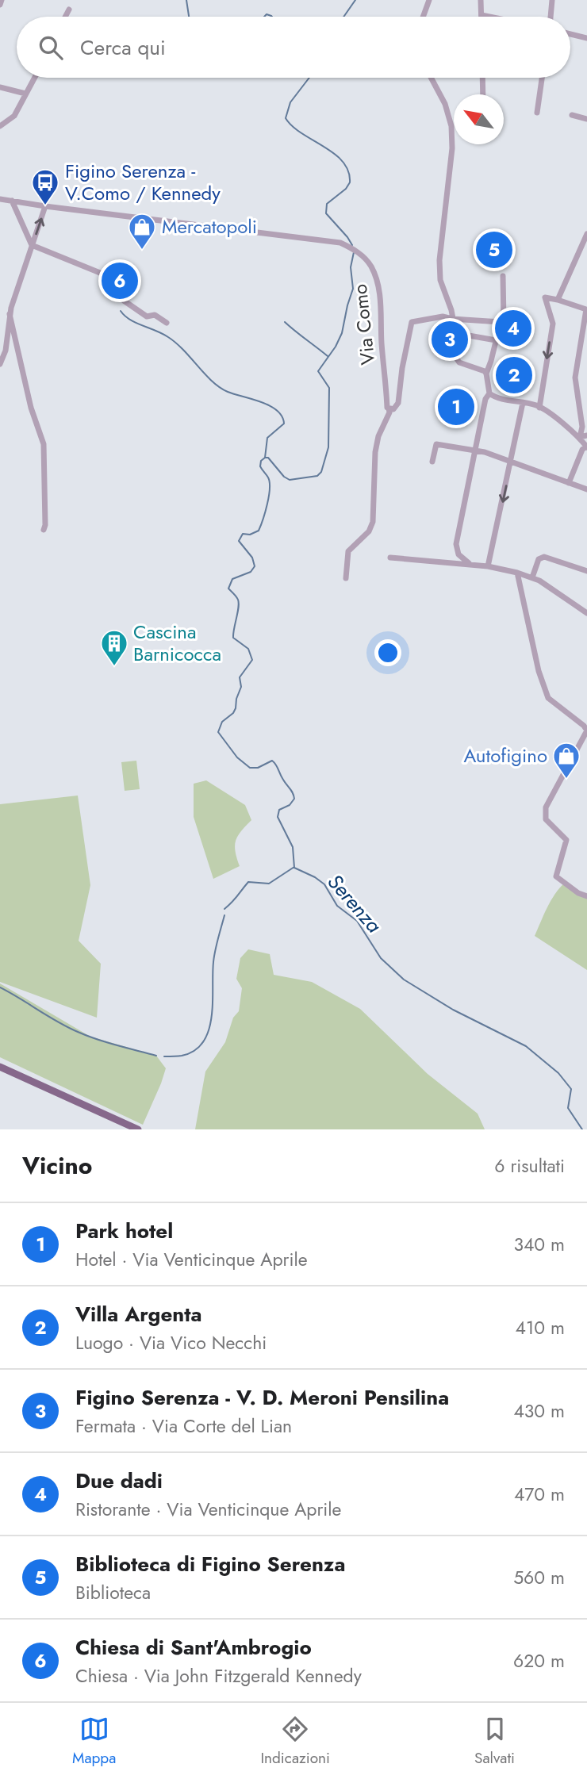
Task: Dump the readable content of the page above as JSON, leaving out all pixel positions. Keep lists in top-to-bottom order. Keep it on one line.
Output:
{"streets":{"street":["Via Como"]},"water":["Serenza"],"places":{"bus stop":["Figino Serenza - V.Como / Kennedy"],"shop":["Mercatopoli","Autofigino"],"building":["Cascina Barnicocca"]},"north":"top left","page":{"search":"Cerca qui","pins":["5","6","4","3","2","1"],"heading":["Vicino","6 risultati"],"list":[{"mark":"1","name":"Park hotel","note":"Hotel · Via Venticinque Aprile","value":"340 m"},{"mark":"2","name":"Villa Argenta","note":"Luogo · Via Vico Necchi","value":"410 m"},{"mark":"3","name":"Figino Serenza - V. D. Meroni Pensilina","note":"Fermata · Via Corte del Lian","value":"430 m"},{"mark":"4","name":"Due dadi","note":"Ristorante · Via Venticinque Aprile","value":"470 m"},{"mark":"5","name":"Biblioteca di Figino Serenza","note":"Biblioteca","value":"560 m"},{"mark":"6","name":"Chiesa di Sant'Ambrogio","note":"Chiesa · Via John Fitzgerald Kennedy","value":"620 m"}],"nav":["Mappa","Indicazioni","Salvati"]}}
